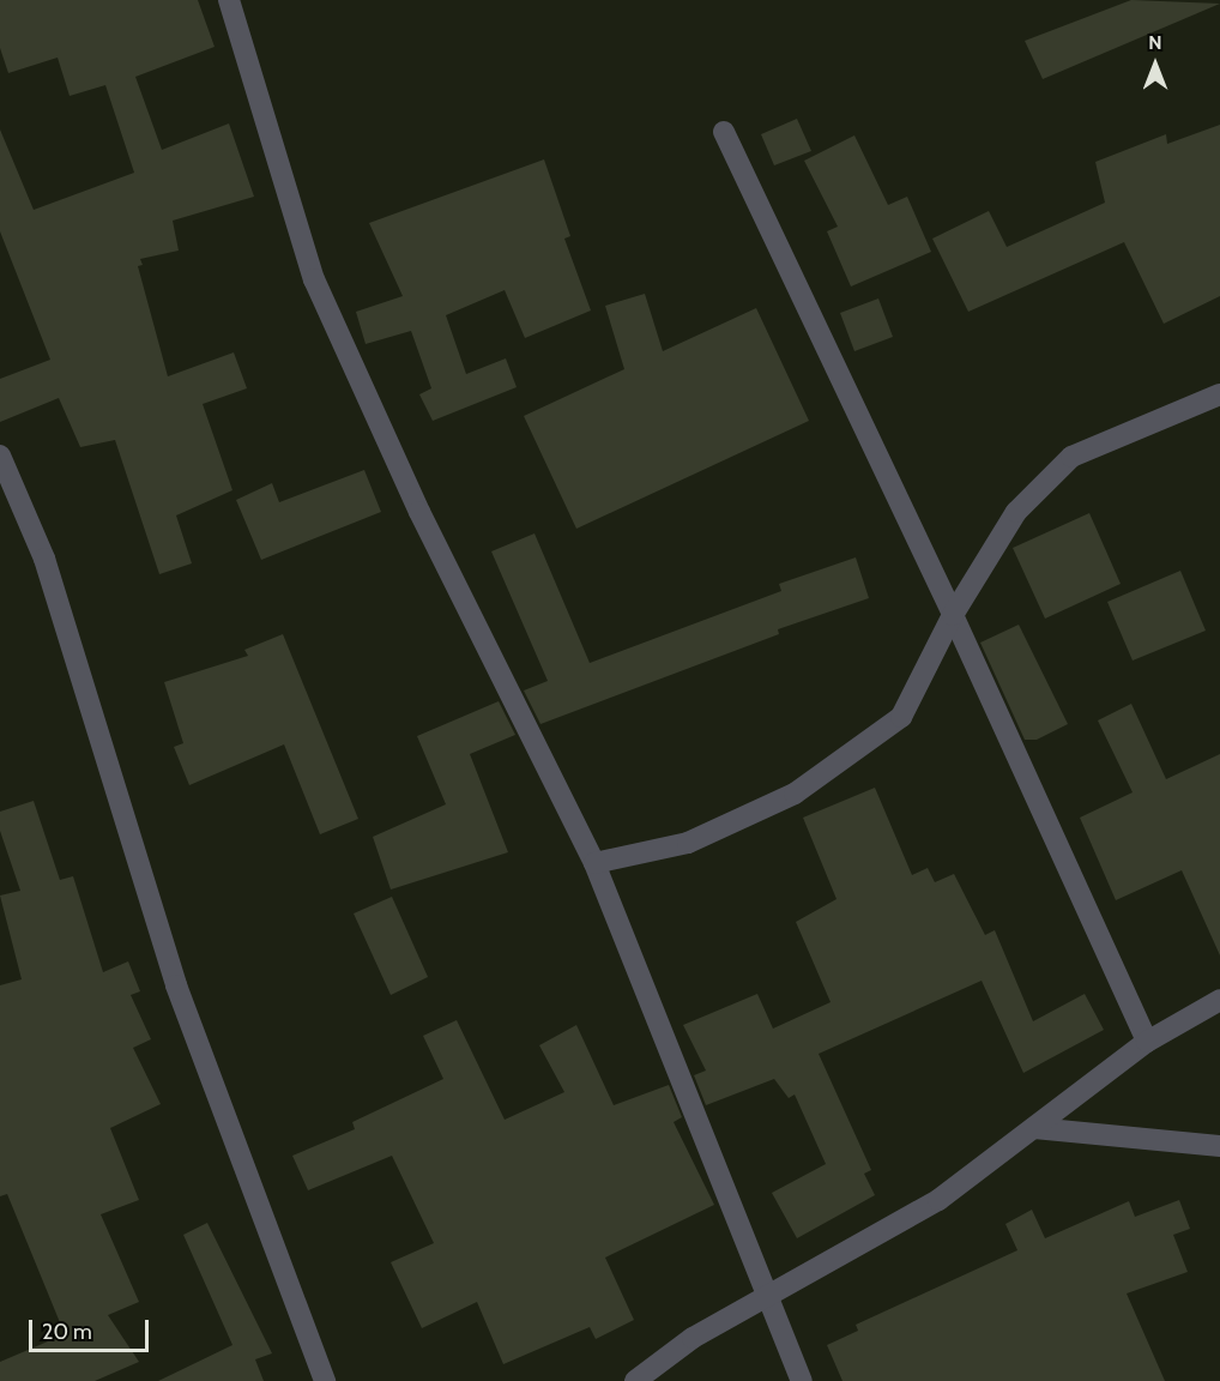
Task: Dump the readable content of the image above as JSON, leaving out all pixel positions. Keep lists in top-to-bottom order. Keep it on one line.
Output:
{"scale_bar":"20 m","north":"top"}
